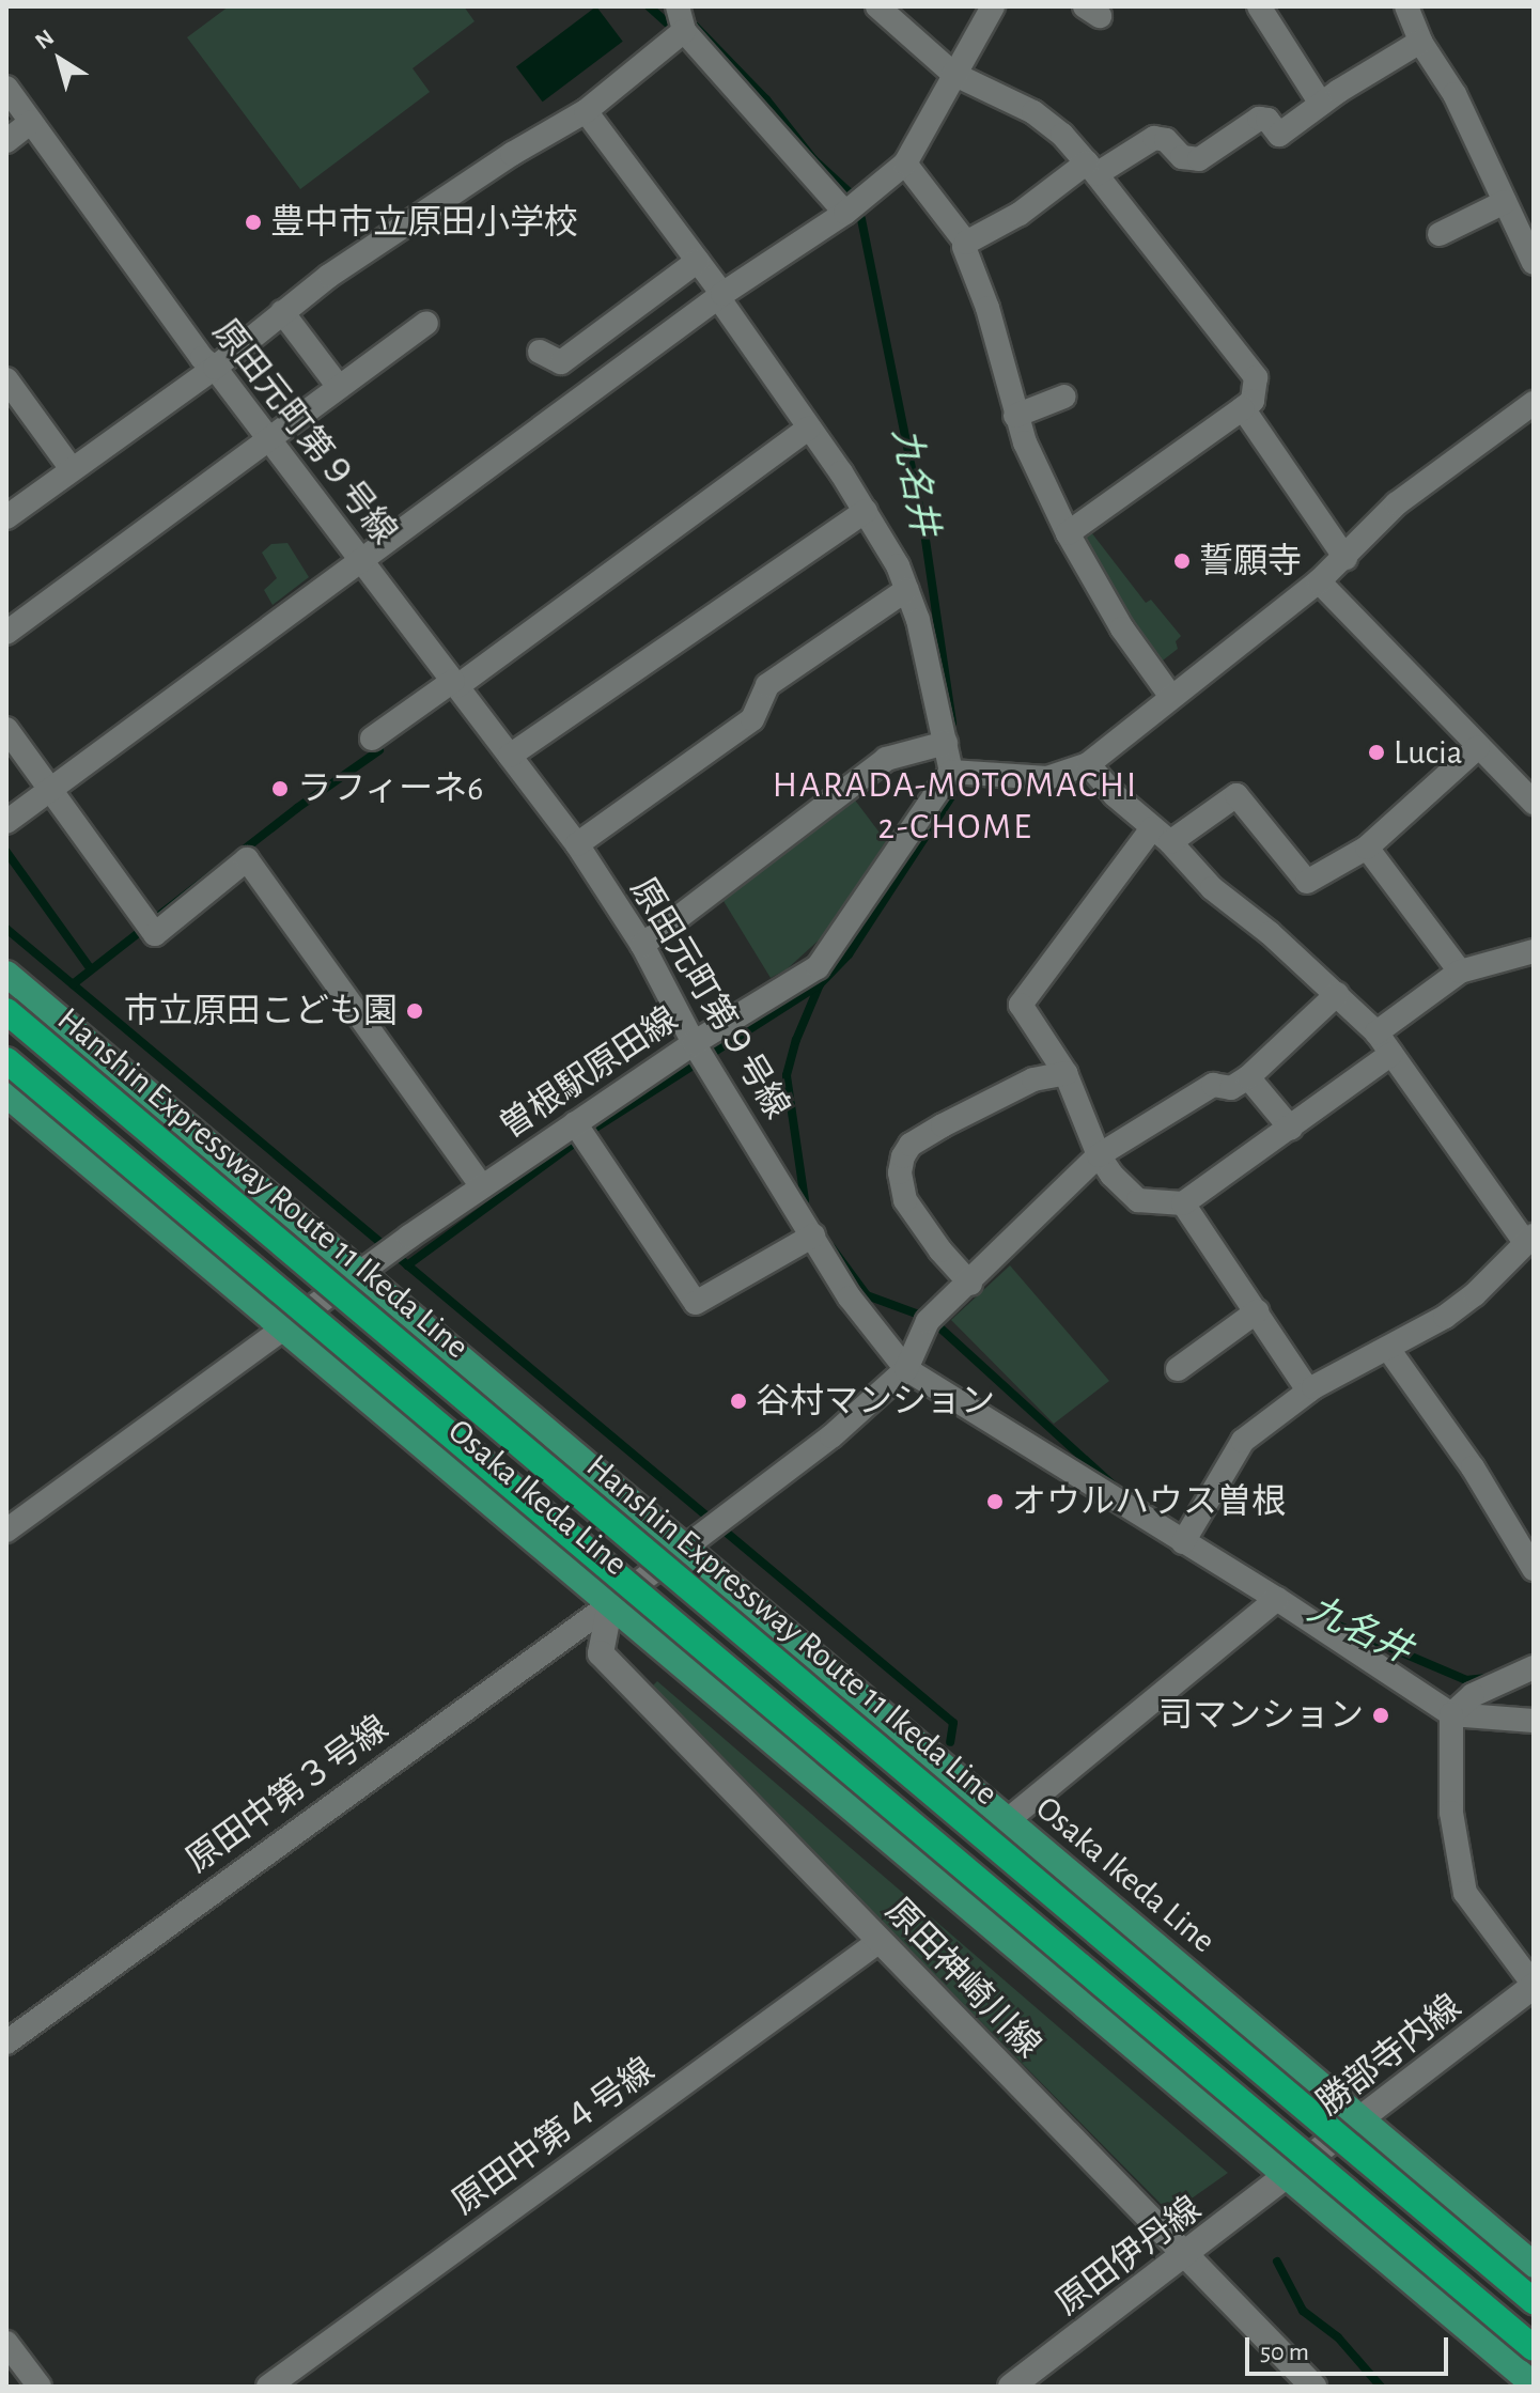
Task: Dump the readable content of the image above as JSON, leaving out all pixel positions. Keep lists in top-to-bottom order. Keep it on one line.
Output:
{"streets":{"highway":["Hanshin Expressway Route 11 Ikeda Line"],"main road":["Osaka Ikeda Line"],"street":["原田元町第９号線","曽根駅原田線","原田中第３号線","原田神崎川線","勝部寺内線","原田中第４号線","原田伊丹線"]},"crossings":[["原田元町第９号線","曽根駅原田線"],["原田元町第９号線","原田中第３号線"],["曽根駅原田線","Osaka Ikeda Line"],["Osaka Ikeda Line","原田中第３号線"],["Osaka Ikeda Line","原田神崎川線"],["Osaka Ikeda Line","勝部寺内線"],["Osaka Ikeda Line","原田伊丹線"],["原田中第３号線","原田神崎川線"],["原田神崎川線","原田中第４号線"],["原田神崎川線","原田伊丹線"],["勝部寺内線","原田伊丹線"]],"districts":["HARADA-MOTOMACHI 2-CHOME"],"water":["九名井"],"places":["豊中市立原田小学校","誓願寺","Lucia","ラフィーネ6","市立原田こども園","谷村マンション","オウルハウス曽根","司マンション"],"scale_bar":"50 m","north":"top left"}
